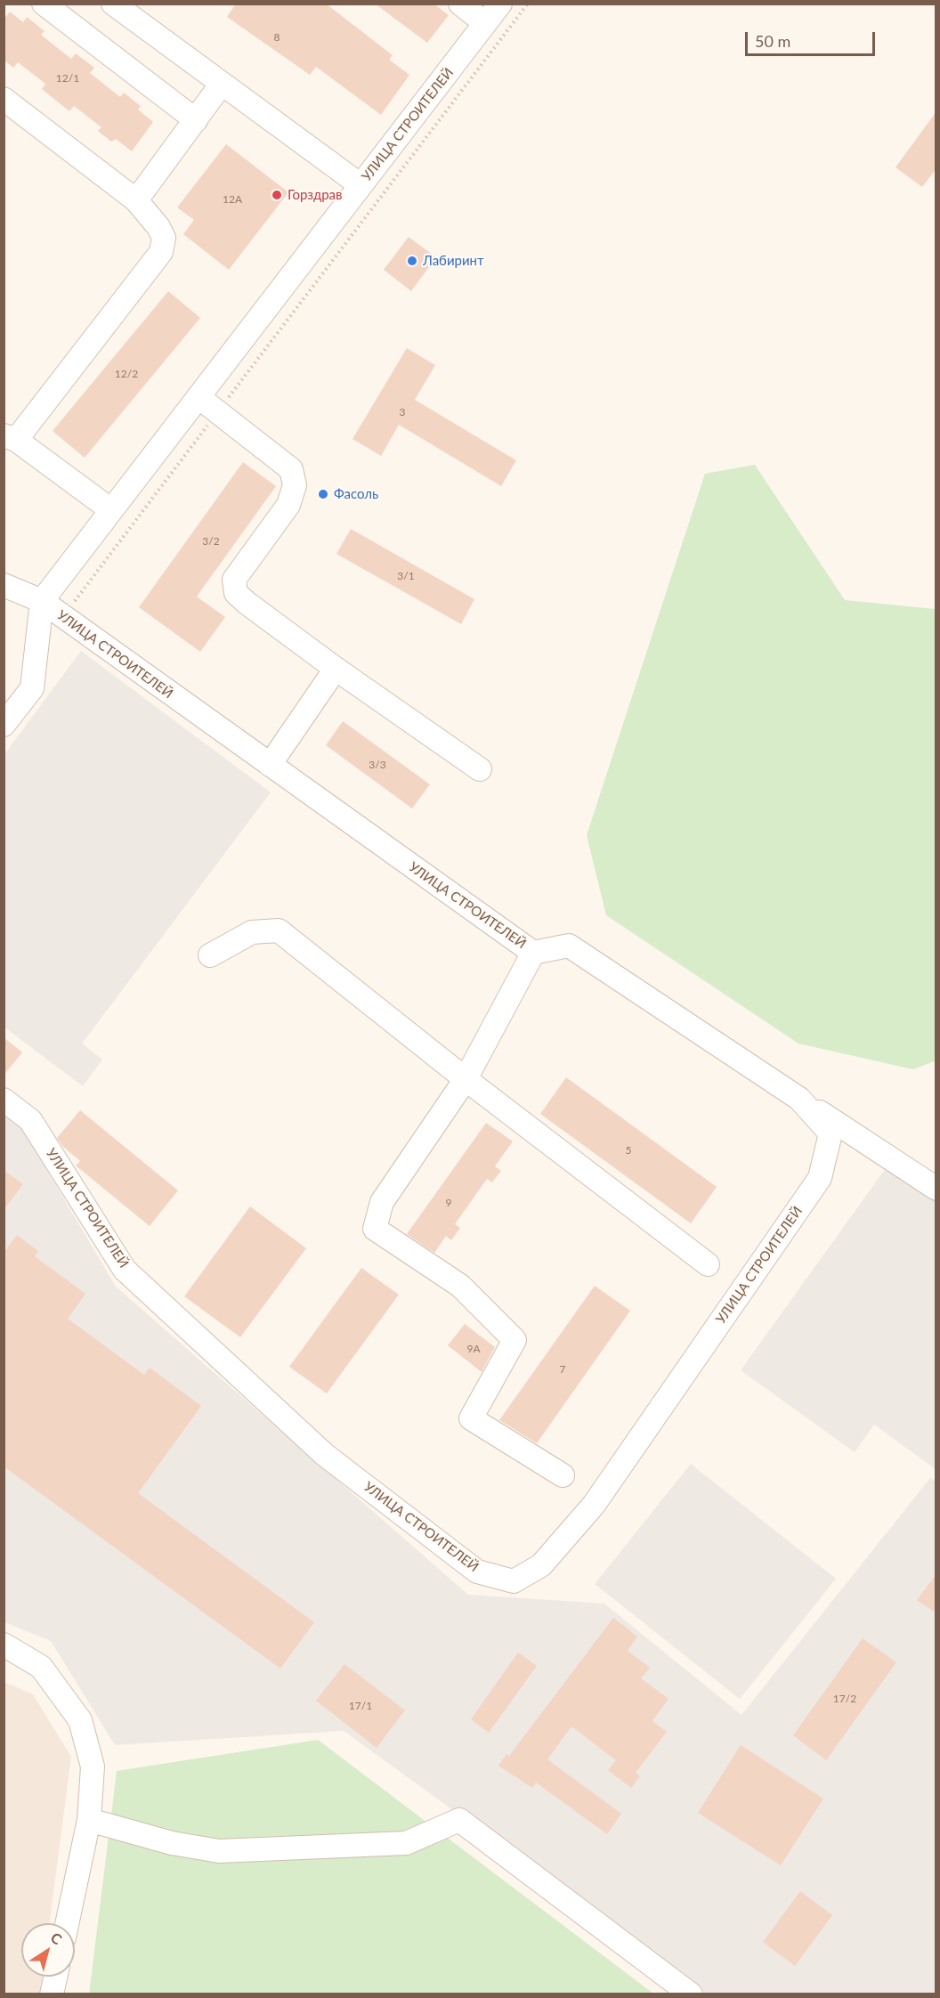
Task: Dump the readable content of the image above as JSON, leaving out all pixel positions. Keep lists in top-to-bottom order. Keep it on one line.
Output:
{"streets":{"street":["УЛИЦА СТРОИТЕЛЕЙ"]},"places":["Горздрав","Лабиринт","Фасоль"],"house_numbers":["8","12/1","12А","12/2","3","3/2","3/1","3/3","5","9","9А","7","17/2","17/1"],"scale_bar":"50 m","north":"top right"}
